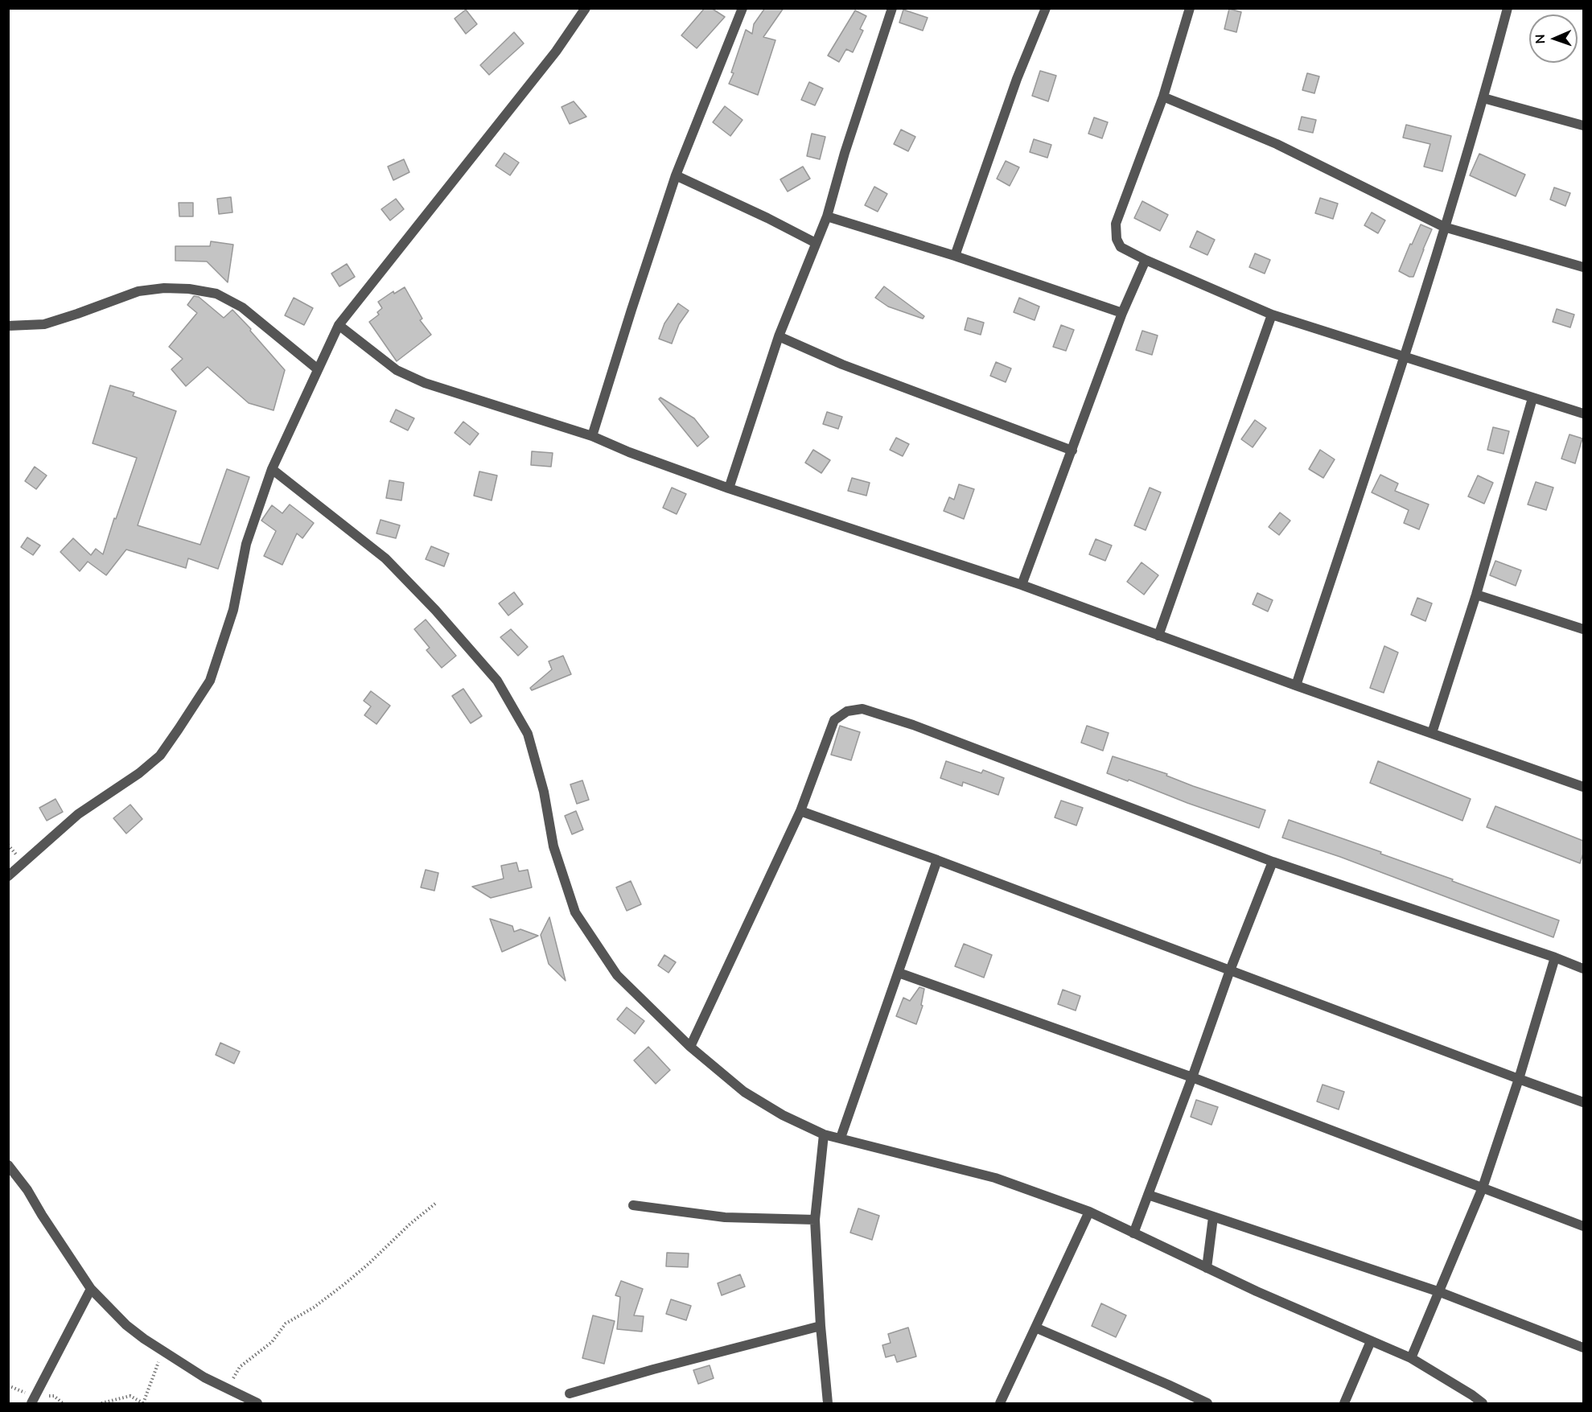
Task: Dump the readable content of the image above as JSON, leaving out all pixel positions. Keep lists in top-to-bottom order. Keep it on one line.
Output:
{"north":"left"}
